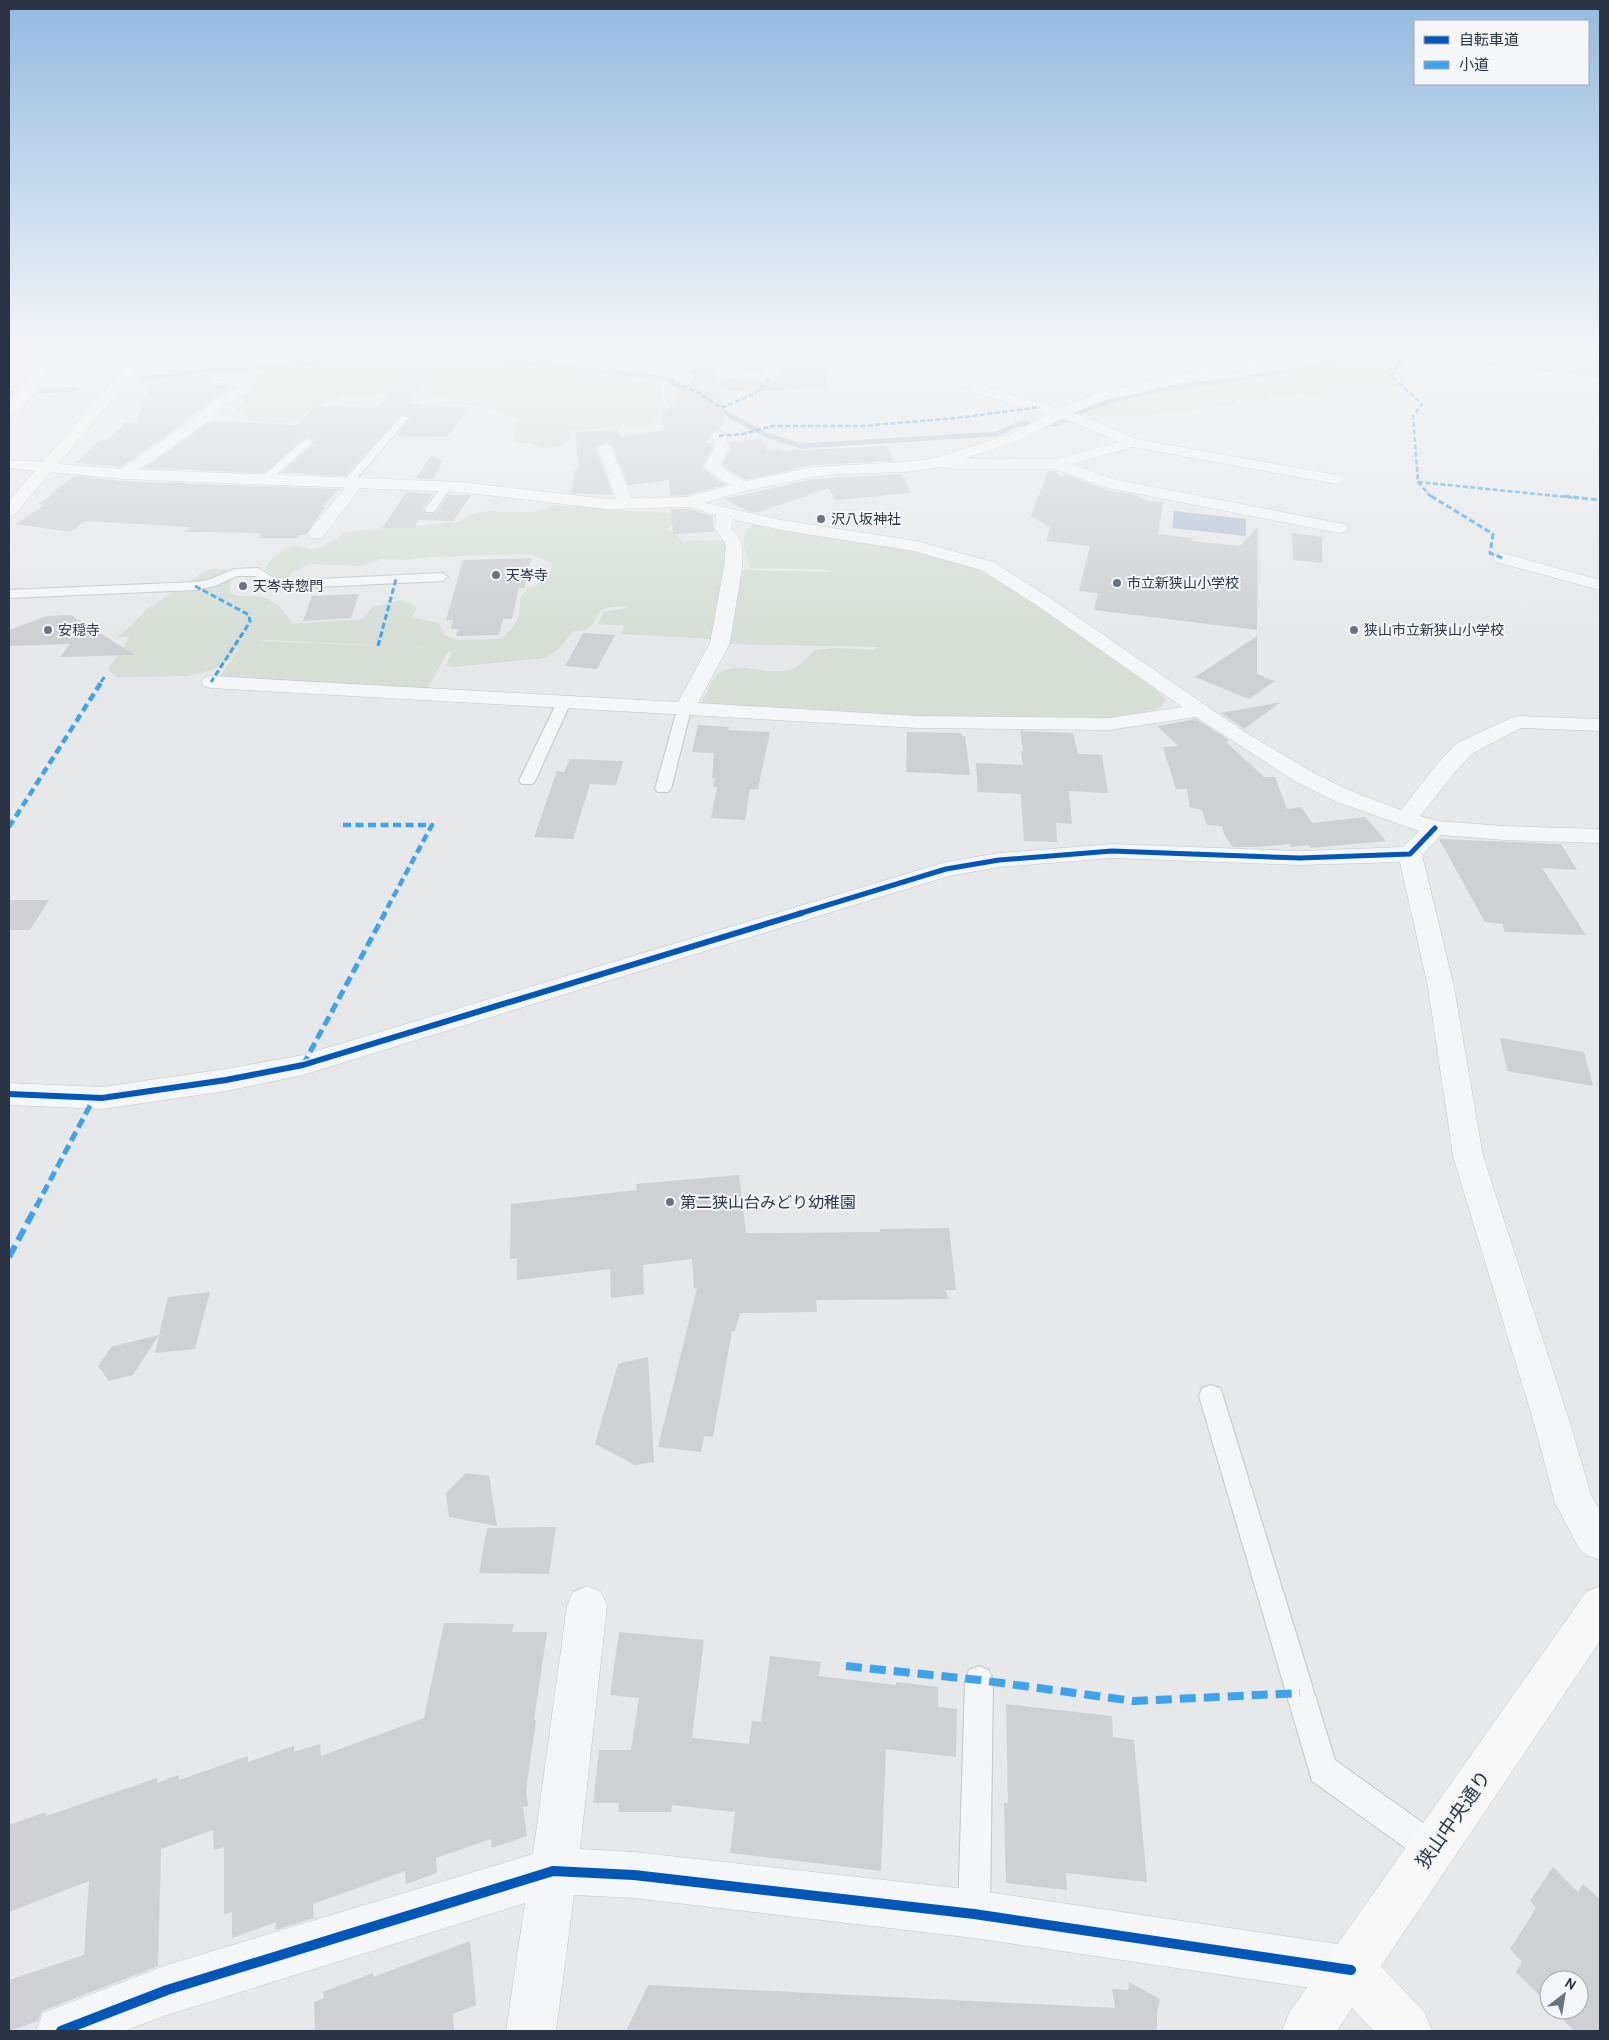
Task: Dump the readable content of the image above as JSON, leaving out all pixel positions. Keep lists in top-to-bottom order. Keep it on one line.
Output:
{"streets":{"street":["狭山中央通り"]},"places":["沢八坂神社","天岑寺","市立新狭山小学校","天岑寺惣門","安穏寺","狭山市立新狭山小学校","第二狭山台みどり幼稚園"],"legend":["自転車道","小道"],"north":"top right"}
